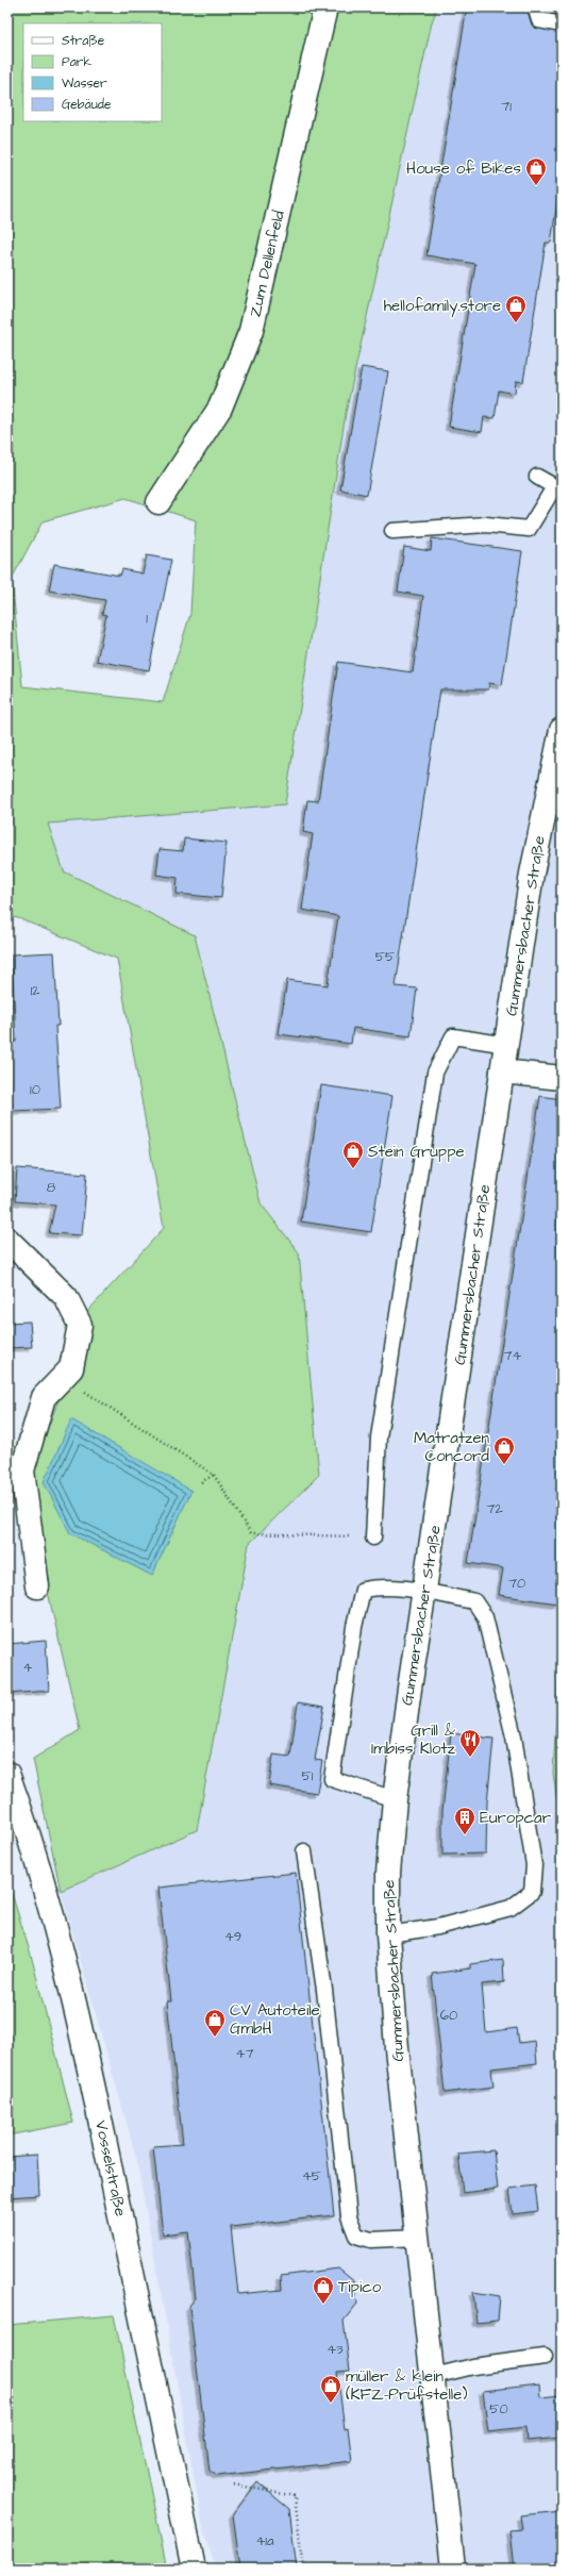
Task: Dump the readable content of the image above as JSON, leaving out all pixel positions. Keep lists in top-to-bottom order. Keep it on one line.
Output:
{"streets":{"main road":["Zum Dellenfeld","Gummersbacher Straße","Vosselstraße"]},"places":{"shop":["House of Bikes","hellofamily.store","Stein Gruppe","Matratzen Concord","CV Autoteile GmbH","Tipico","müller & klein (KFZ-Prüfstelle)"],"restaurant":["Grill & Imbiss Klotz"],"building":["Europcar"]},"house_numbers":["71","1","55","12","10","8","74","72","70","4","51","49","60","47","45","43","50","41a"],"legend":["Straße","Park","Wasser","Gebäude"]}
